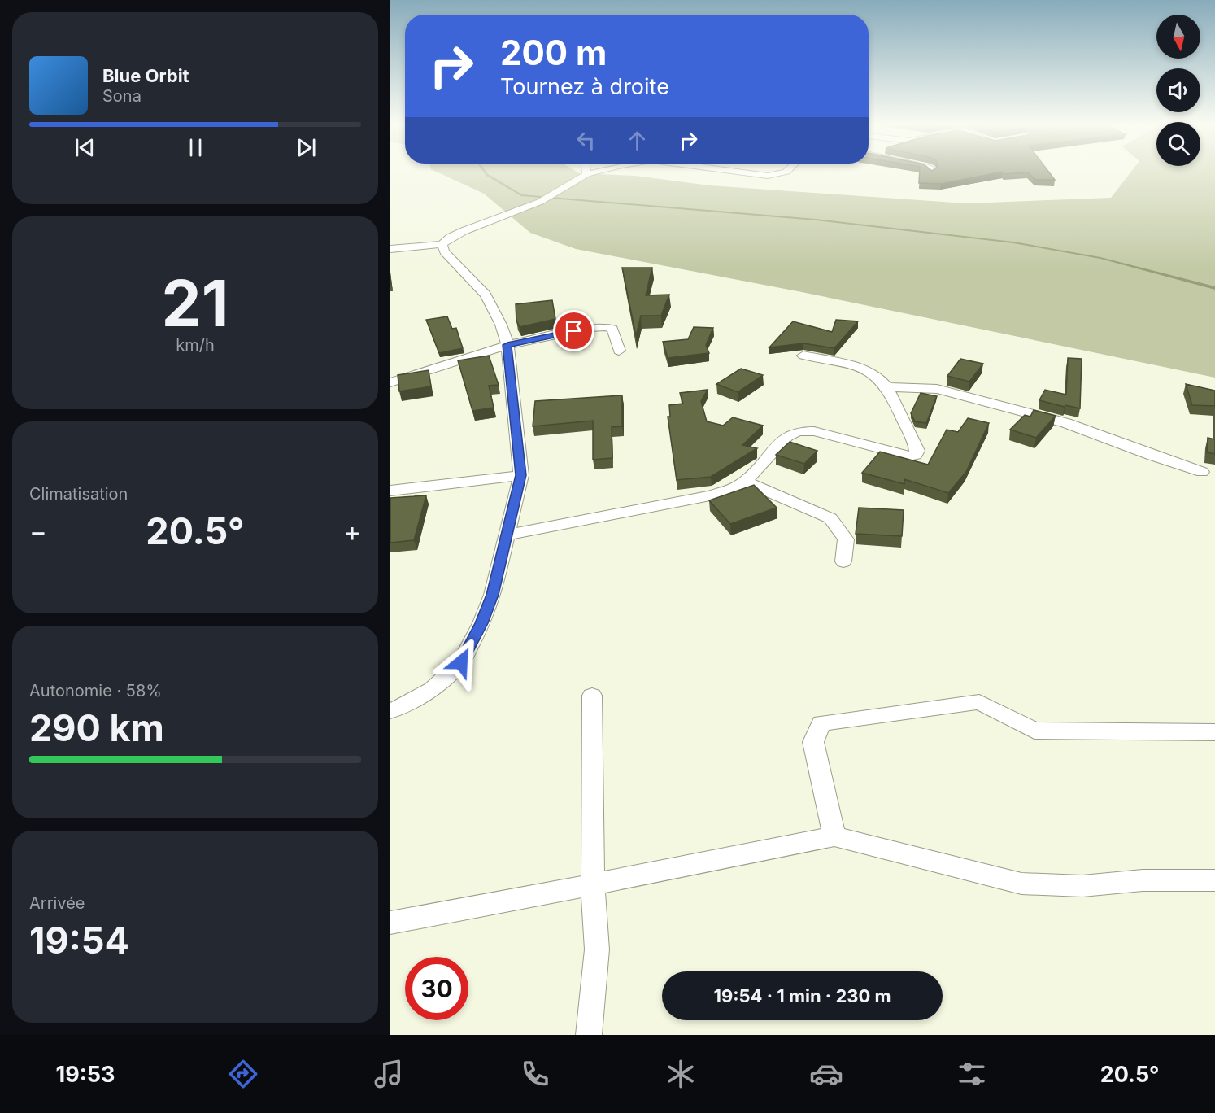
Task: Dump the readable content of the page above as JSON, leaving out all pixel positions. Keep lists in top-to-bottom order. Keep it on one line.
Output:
{"north":"bottom","page":{"turn":["200 m","Tournez à droite"],"song":["Blue Orbit","Sona"],"tile":[["21","km/h"],"Climatisation",["Autonomie · 58%","290 km"],["Arrivée","19:54"]],"heat":["−","20.5°","+"],"limit":"30","trip":"19:54 · 1 min · 230 m","tabs":["19:53","20.5°"]}}
